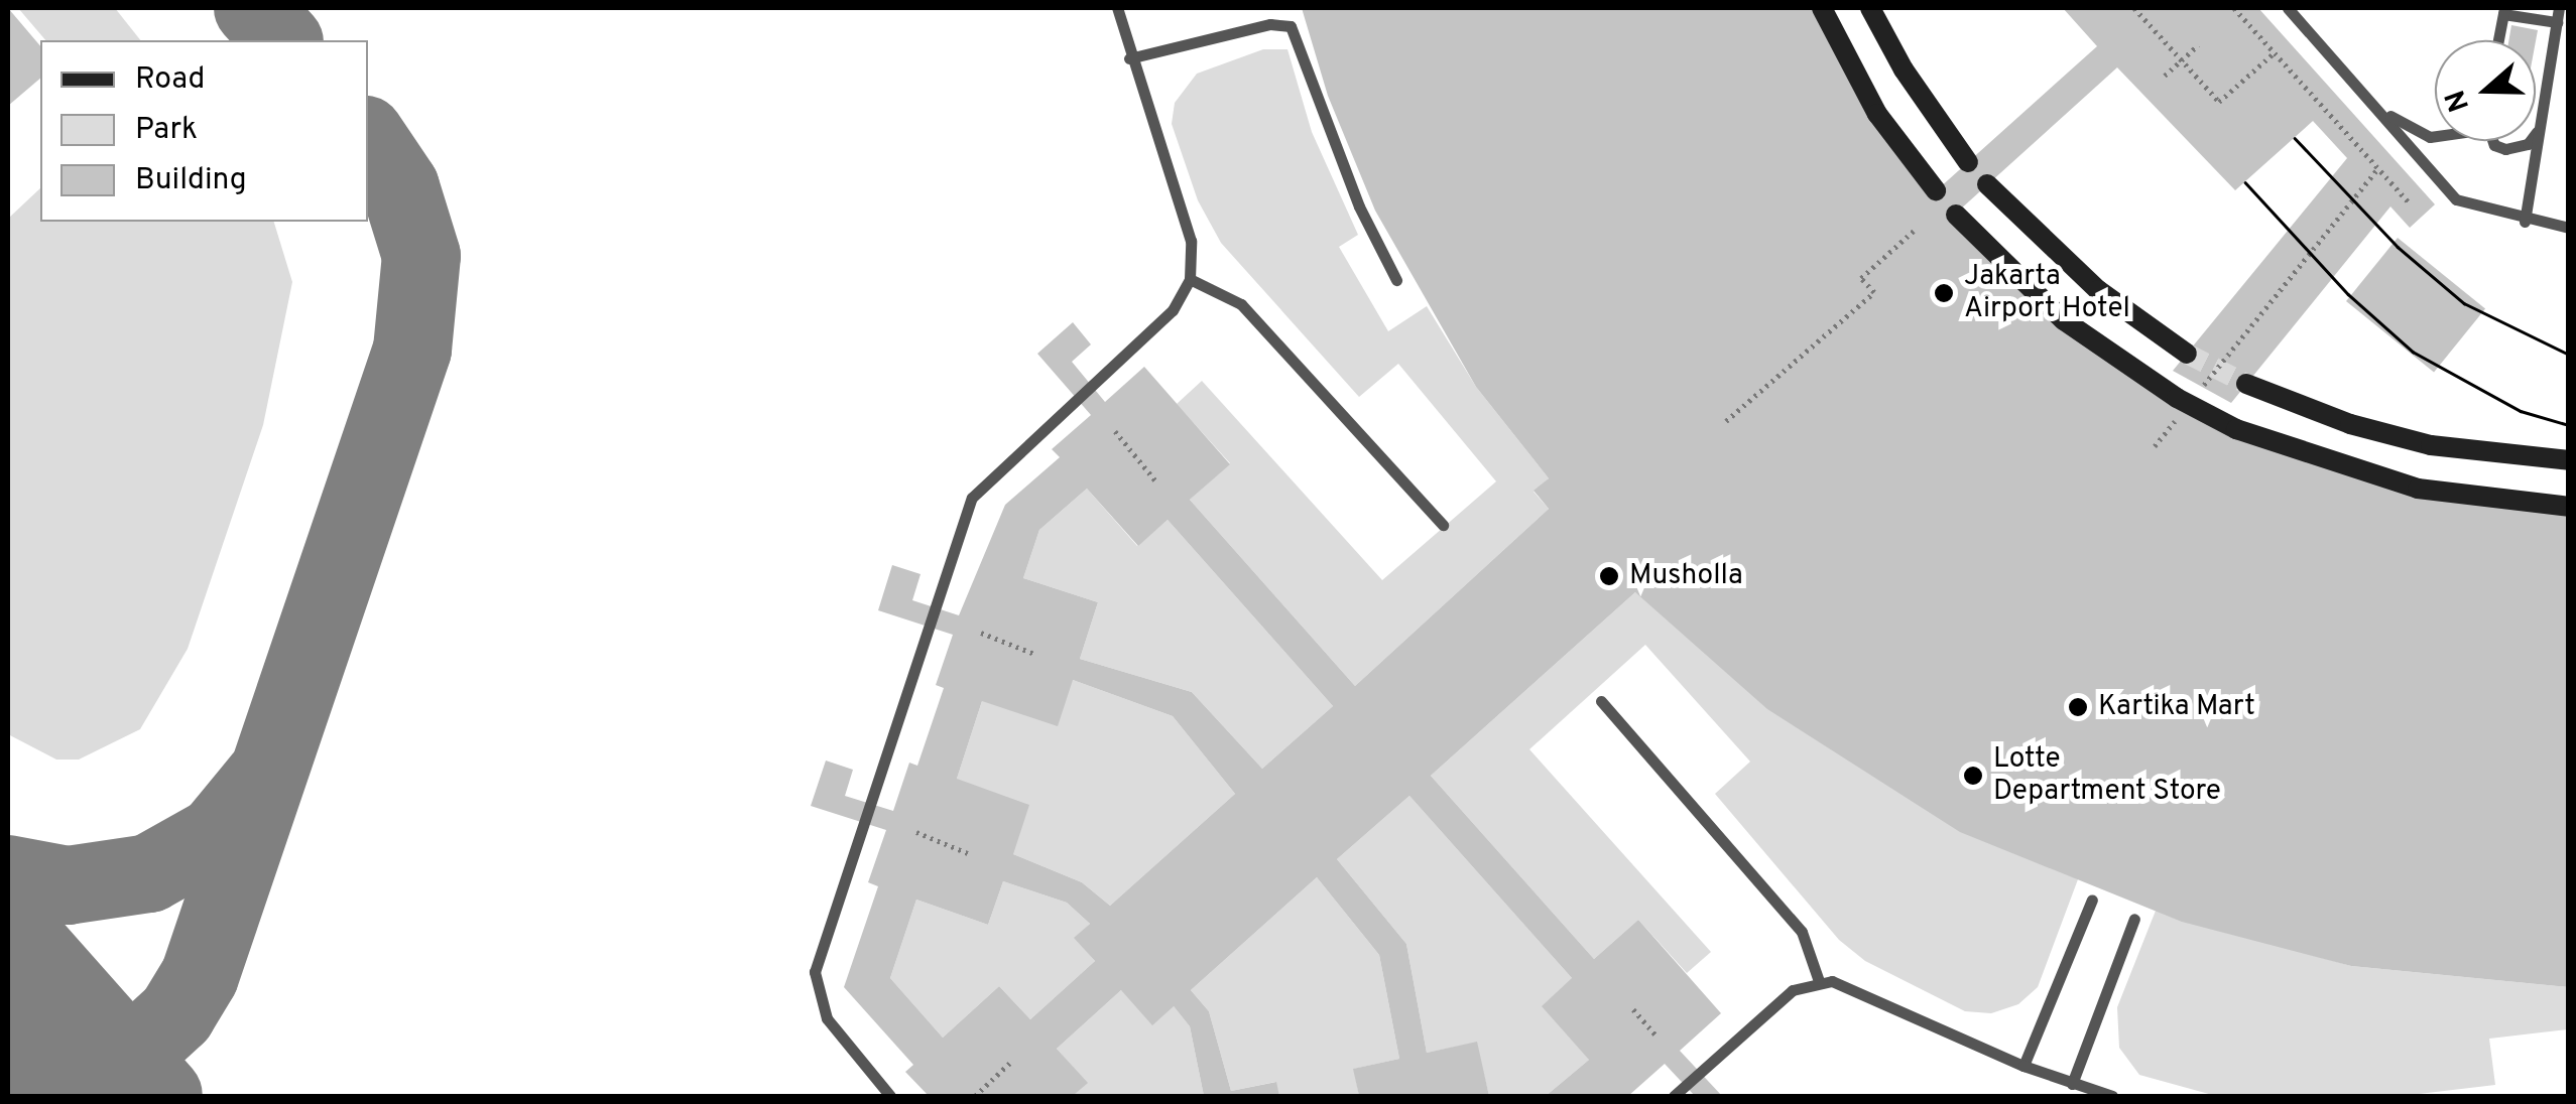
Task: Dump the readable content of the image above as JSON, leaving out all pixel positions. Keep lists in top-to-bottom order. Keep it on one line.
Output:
{"places":["Jakarta Airport Hotel","Musholla","Kartika Mart","Lotte Department Store"],"legend":["Road","Park","Building"],"north":"left"}
